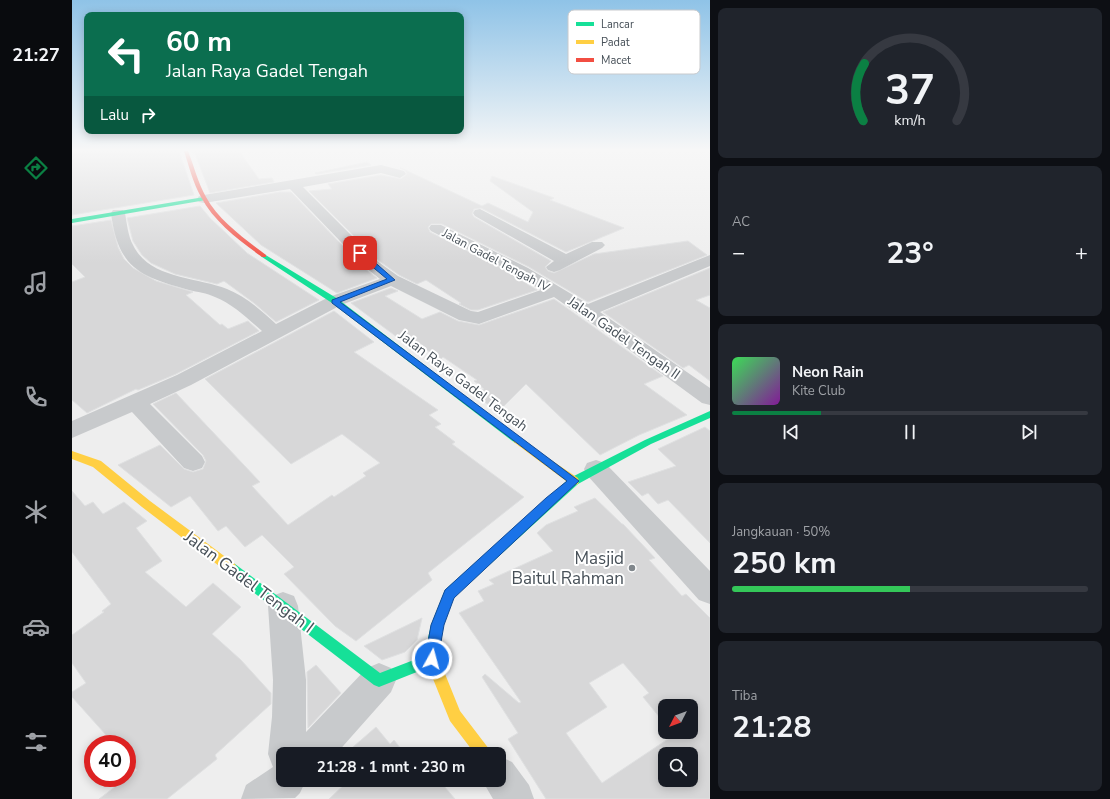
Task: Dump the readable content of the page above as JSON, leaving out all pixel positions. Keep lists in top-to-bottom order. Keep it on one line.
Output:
{"streets":{"street":["Jalan Gadel Tengah IV","Jalan Gadel Tengah II","Jalan Raya Gadel Tengah","Jalan Gadel Tengah I"]},"crossings":[["Jalan Gadel Tengah IV","Jalan Gadel Tengah II"]],"places":["Masjid Baitul Rahman"],"legend":["Lancar","Padat","Macet"],"north":"bottom left","page":{"tabs":"21:27","turn":["60 m","Jalan Raya Gadel Tengah"],"then":"Lalu","tile":["AC",["Jangkauan · 50%","250 km"],["Tiba","21:28"]],"heat":["−","23°","+"],"song":["Neon Rain","Kite Club"],"limit":"40","trip":"21:28 · 1 mnt · 230 m","gauge":["37","km/h"]}}
